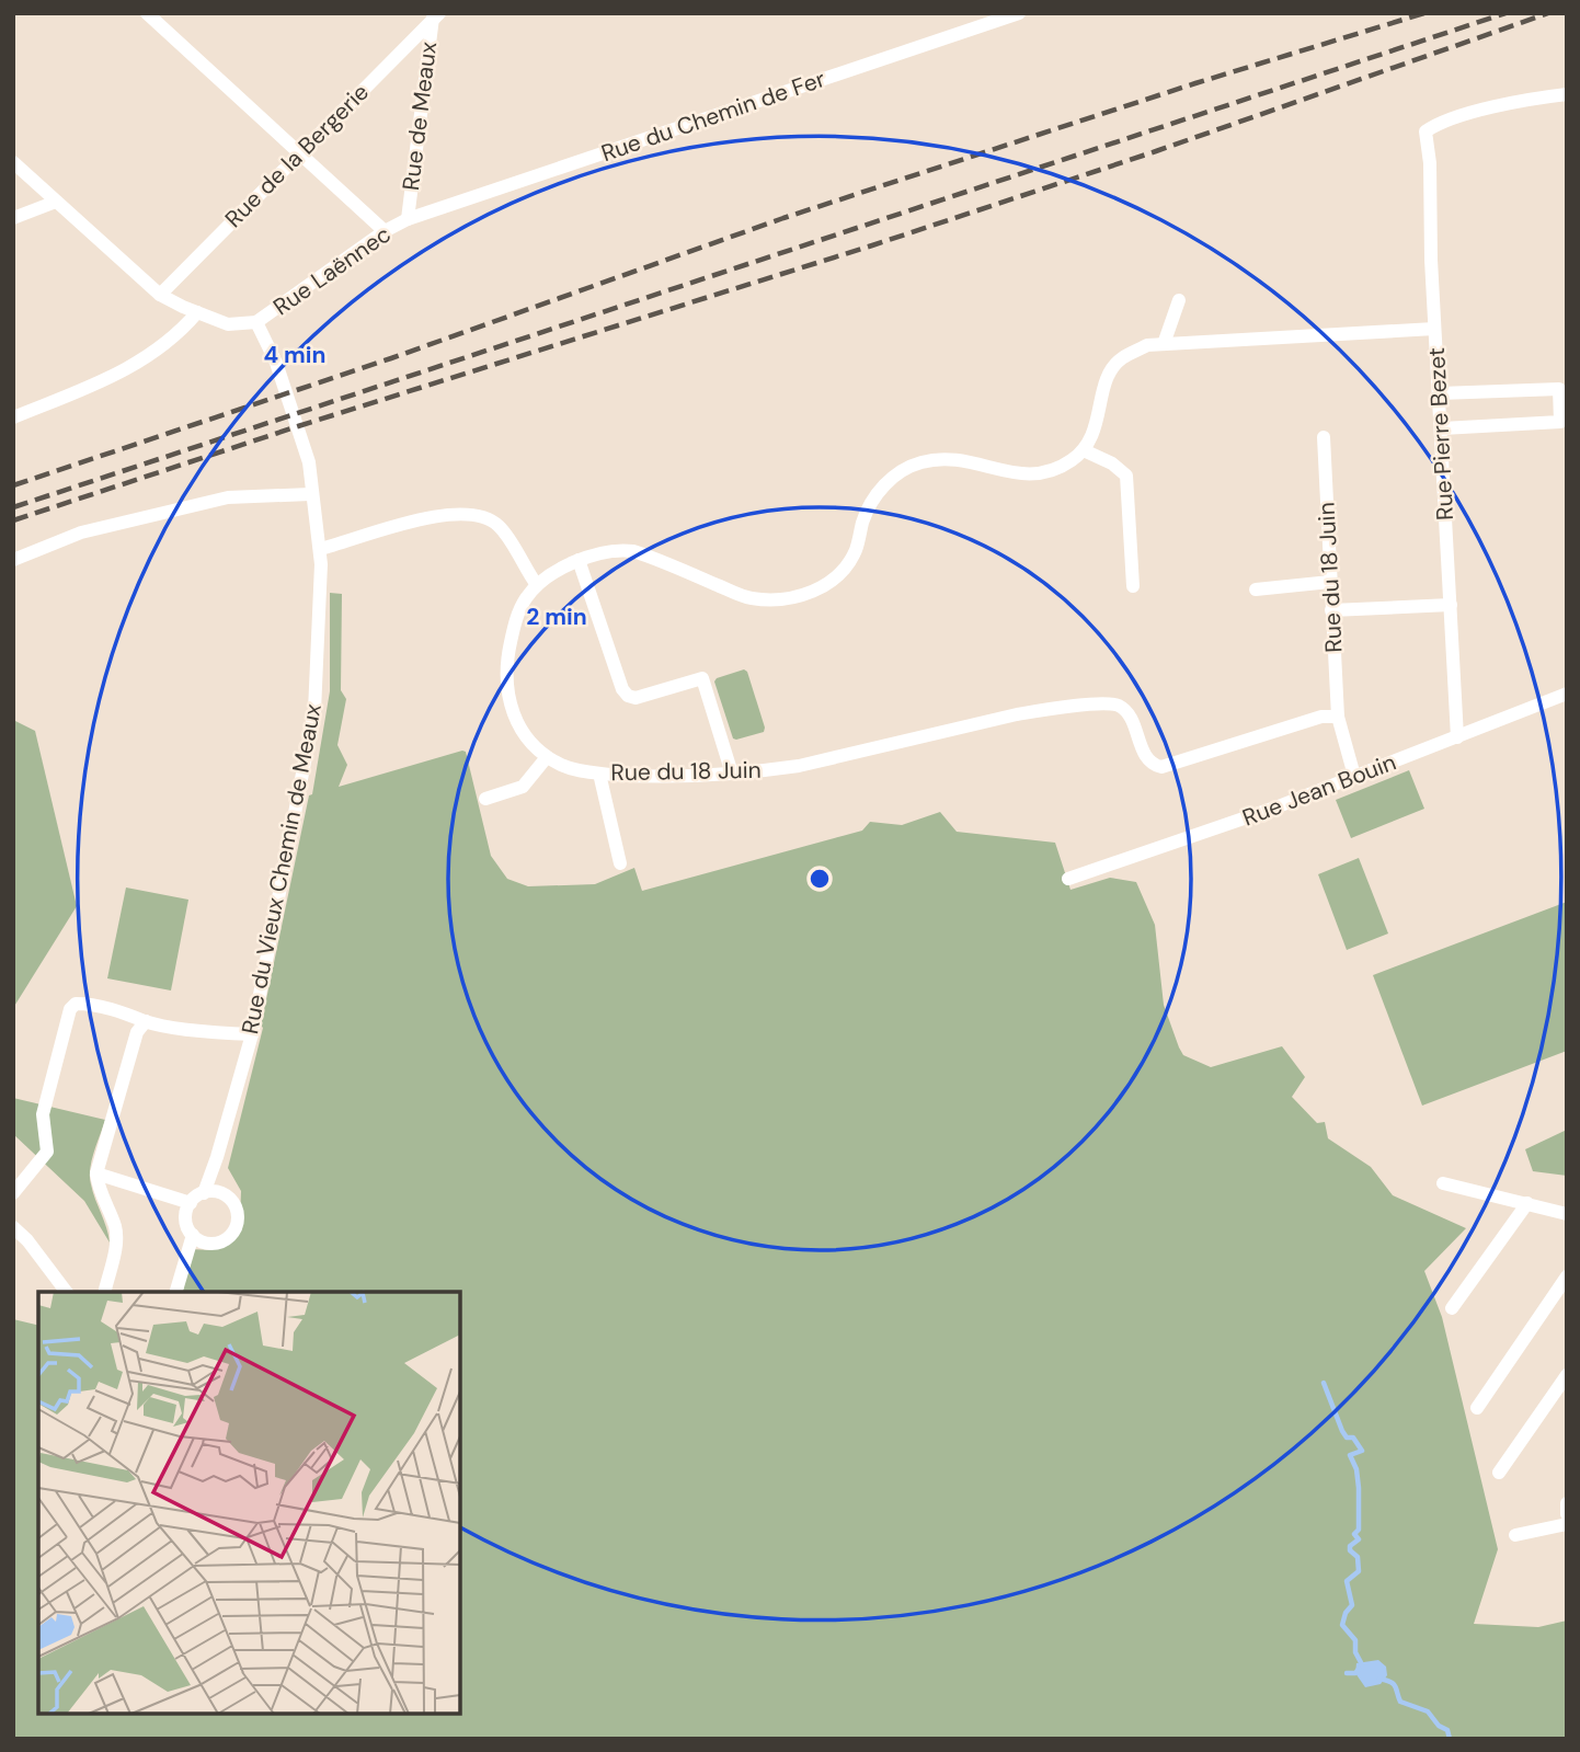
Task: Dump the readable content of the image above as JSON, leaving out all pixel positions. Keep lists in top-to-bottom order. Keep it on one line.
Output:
{"streets":{"street":["Rue de Meaux","Rue du Chemin de Fer","Rue de la Bergerie","Rue Laënnec","Rue Pierre Bezet","Rue du 18 Juin","Rue Jean Bouin","Rue du Vieux Chemin de Meaux"]},"crossings":[["Rue de Meaux","Rue du Chemin de Fer"],["Rue de Meaux","Rue de la Bergerie"],["Rue de Meaux","Rue Laënnec"],["Rue du Chemin de Fer","Rue Laënnec"],["Rue Laënnec","Rue du Vieux Chemin de Meaux"],["Rue Pierre Bezet","Rue Jean Bouin"],["Rue du 18 Juin","Rue Jean Bouin"]],"rings":["4 min","2 min"]}
